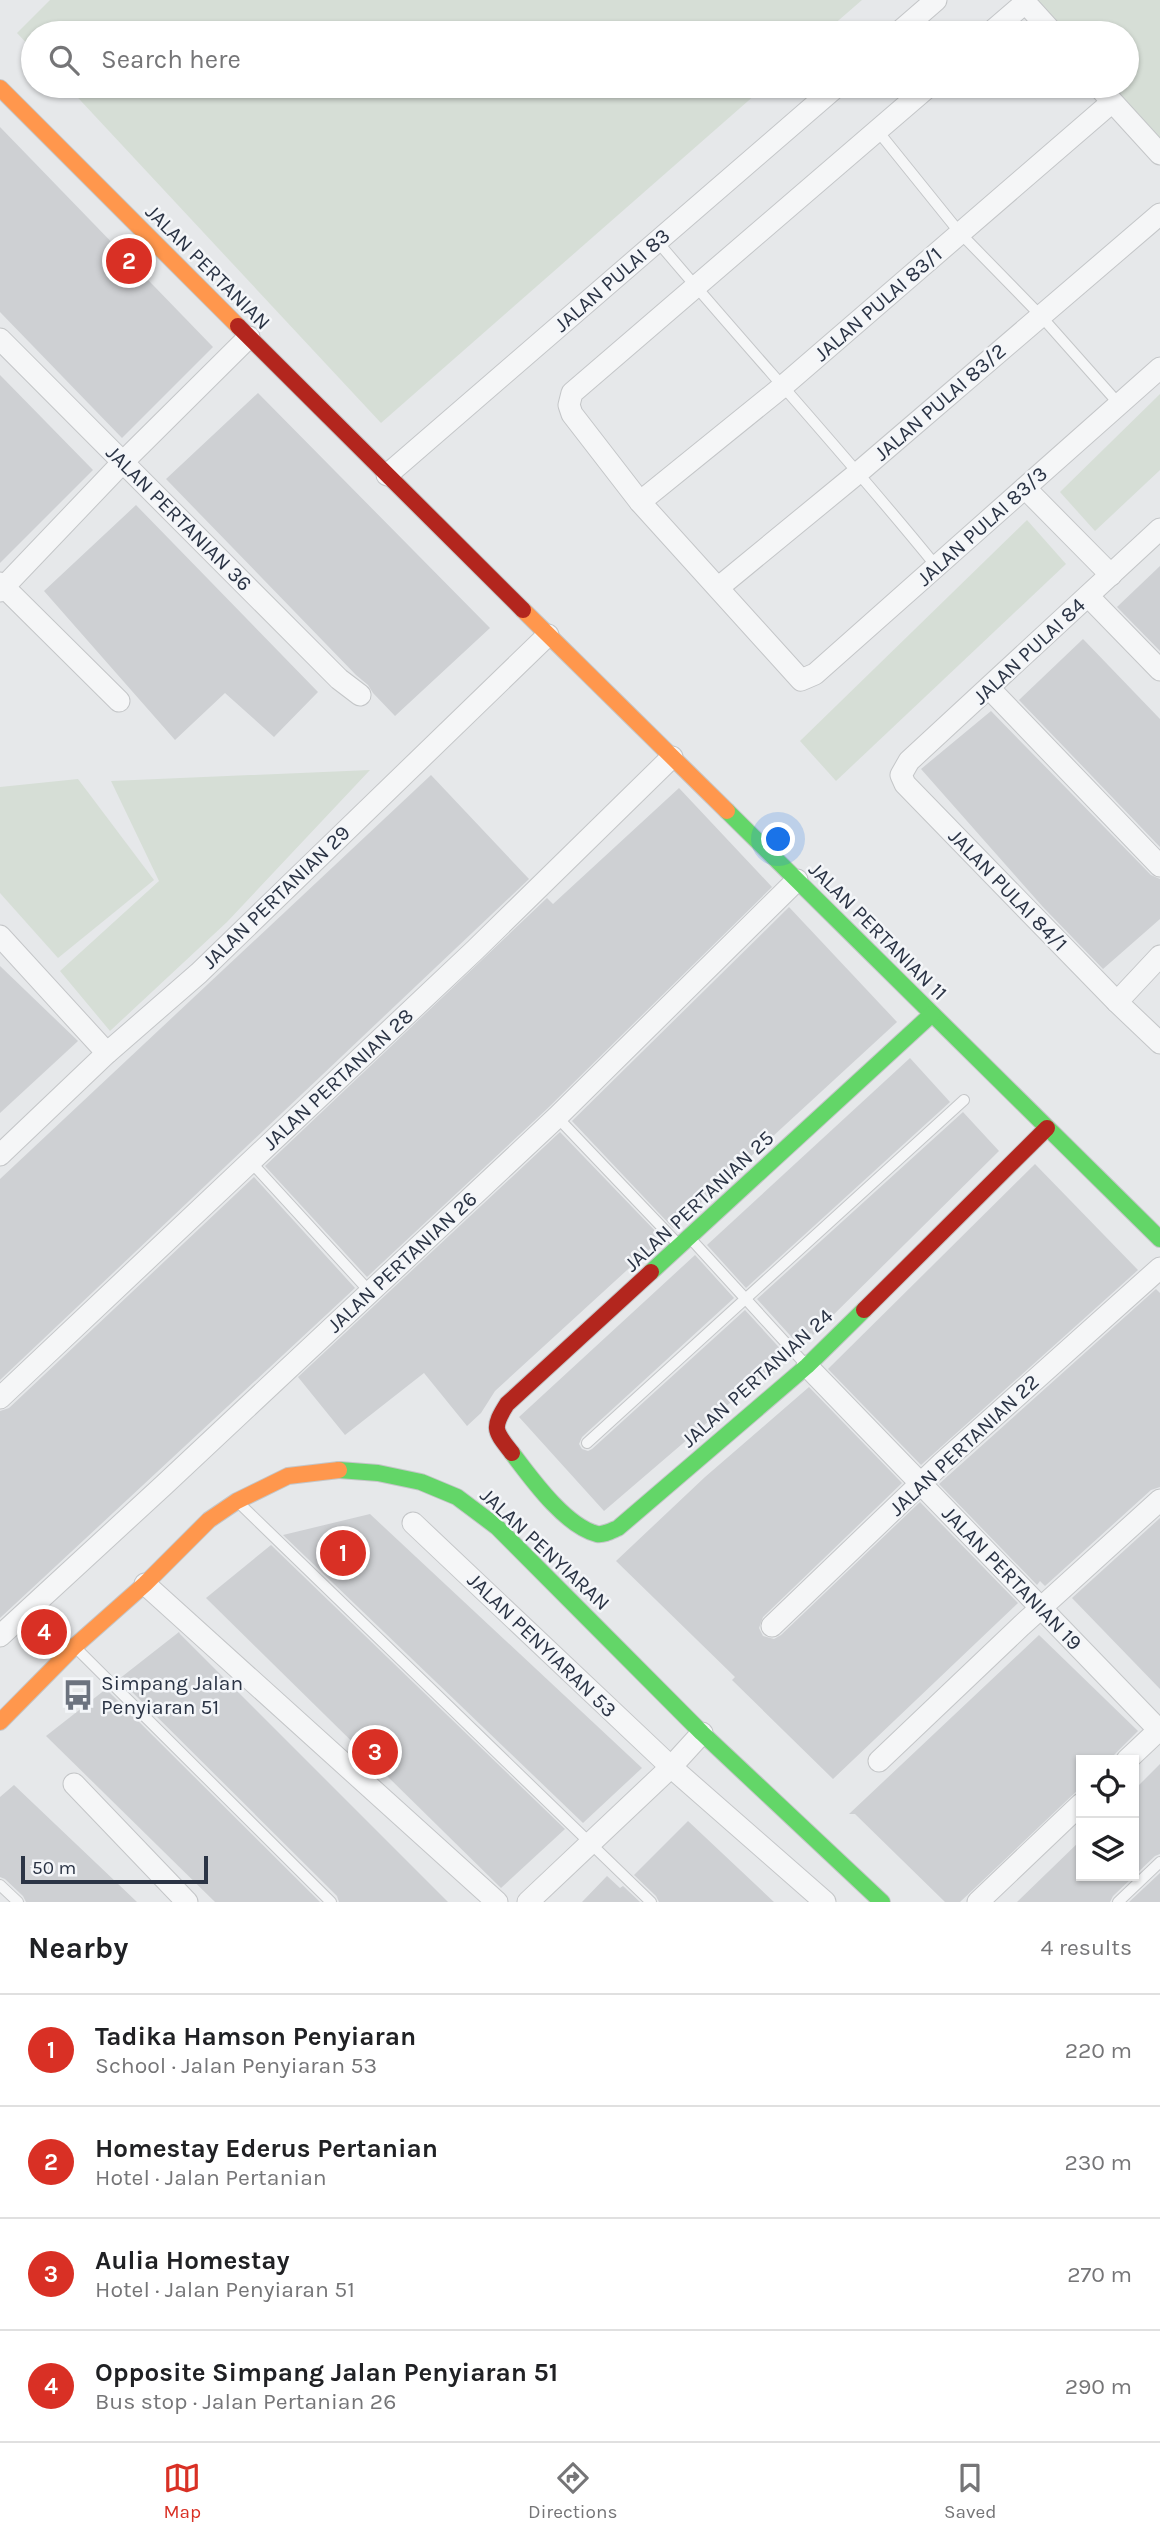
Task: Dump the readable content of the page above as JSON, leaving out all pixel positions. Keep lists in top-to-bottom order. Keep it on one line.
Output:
{"streets":{"street":["JALAN PERTANIAN","JALAN PULAI 83","JALAN PULAI 83/1","JALAN PULAI 83/2","JALAN PERTANIAN 36","JALAN PULAI 83/3","JALAN PULAI 84","JALAN PULAI 84/1","JALAN PERTANIAN 29","JALAN PERTANIAN 11","JALAN PERTANIAN 28","JALAN PERTANIAN 25","JALAN PERTANIAN 26","JALAN PERTANIAN 24","JALAN PERTANIAN 22","JALAN PENYIARAN","JALAN PERTANIAN 19","JALAN PENYIARAN 53"]},"crossings":[["JALAN PERTANIAN","JALAN PULAI 83"],["JALAN PERTANIAN","JALAN PERTANIAN 11"],["JALAN PULAI 83","JALAN PERTANIAN 11"],["JALAN PULAI 83/2","JALAN PULAI 83/3"],["JALAN PULAI 84","JALAN PULAI 84/1"],["JALAN PERTANIAN 29","JALAN PERTANIAN 11"],["JALAN PERTANIAN 11","JALAN PERTANIAN 28"],["JALAN PERTANIAN 11","JALAN PERTANIAN 25"],["JALAN PERTANIAN 11","JALAN PERTANIAN 26"],["JALAN PERTANIAN 11","JALAN PERTANIAN 24"],["JALAN PERTANIAN 25","JALAN PERTANIAN 24"],["JALAN PERTANIAN 24","JALAN PERTANIAN 19"],["JALAN PERTANIAN 22","JALAN PERTANIAN 19"]],"places":{"bus stop":["Simpang Jalan Penyiaran 51"]},"scale_bar":"50 m","page":{"search":"Search here","pins":["2","1","4","3"],"scale":"50 m","heading":["Nearby","4 results"],"list":[{"mark":"1","name":"Tadika Hamson Penyiaran","note":"School · Jalan Penyiaran 53","value":"220 m"},{"mark":"2","name":"Homestay Ederus Pertanian","note":"Hotel · Jalan Pertanian","value":"230 m"},{"mark":"3","name":"Aulia Homestay","note":"Hotel · Jalan Penyiaran 51","value":"270 m"},{"mark":"4","name":"Opposite Simpang Jalan Penyiaran 51","note":"Bus stop · Jalan Pertanian 26","value":"290 m"}],"nav":["Map","Directions","Saved"]}}
